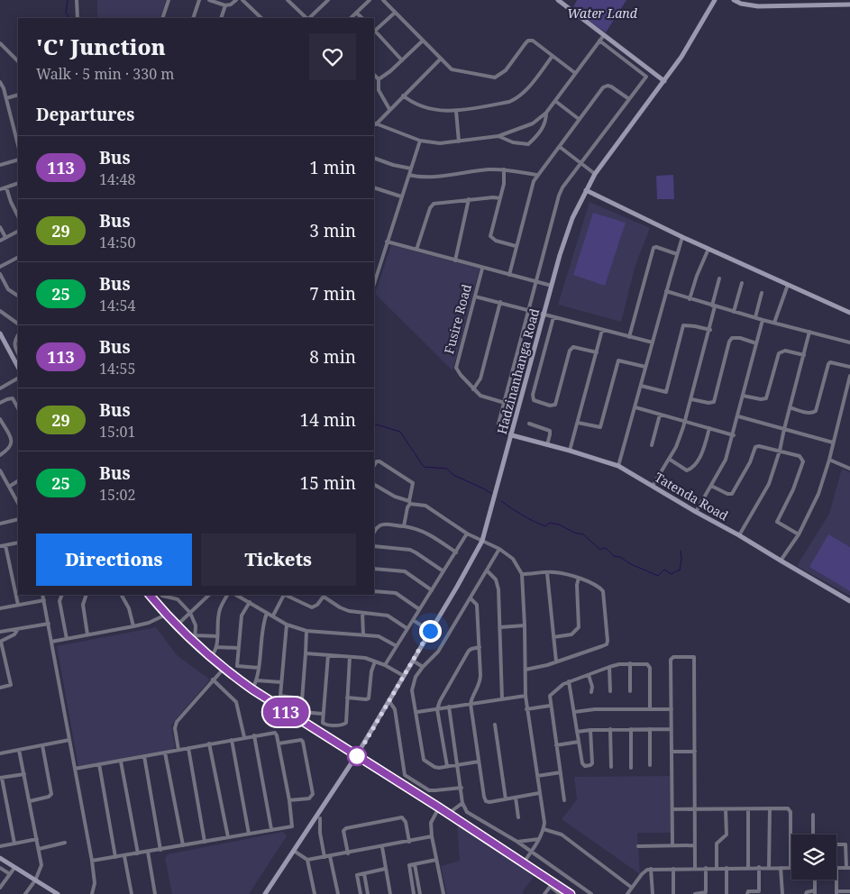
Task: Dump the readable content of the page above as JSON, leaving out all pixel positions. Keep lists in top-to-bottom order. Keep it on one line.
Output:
{"streets":{"street":["Fusire Road","Hadzinanhanga Road","Tatenda Road"]},"crossings":[["Hadzinanhanga Road","Tatenda Road"]],"parks":["Water Land"],"lines":["bus line 113"],"page":{"on_map":"113","heading":[["'C' Junction","Walk · 5 min · 330 m"],"Departures"],"list":[{"mark":"113","name":"Bus","note":"14:48","value":"1 min"},{"mark":"29","name":"Bus","note":"14:50","value":"3 min"},{"mark":"25","name":"Bus","note":"14:54","value":"7 min"},{"mark":"113","name":"Bus","note":"14:55","value":"8 min"},{"mark":"29","name":"Bus","note":"15:01","value":"14 min"},{"mark":"25","name":"Bus","note":"15:02","value":"15 min"}],"buttons":["Directions","Tickets"]}}
